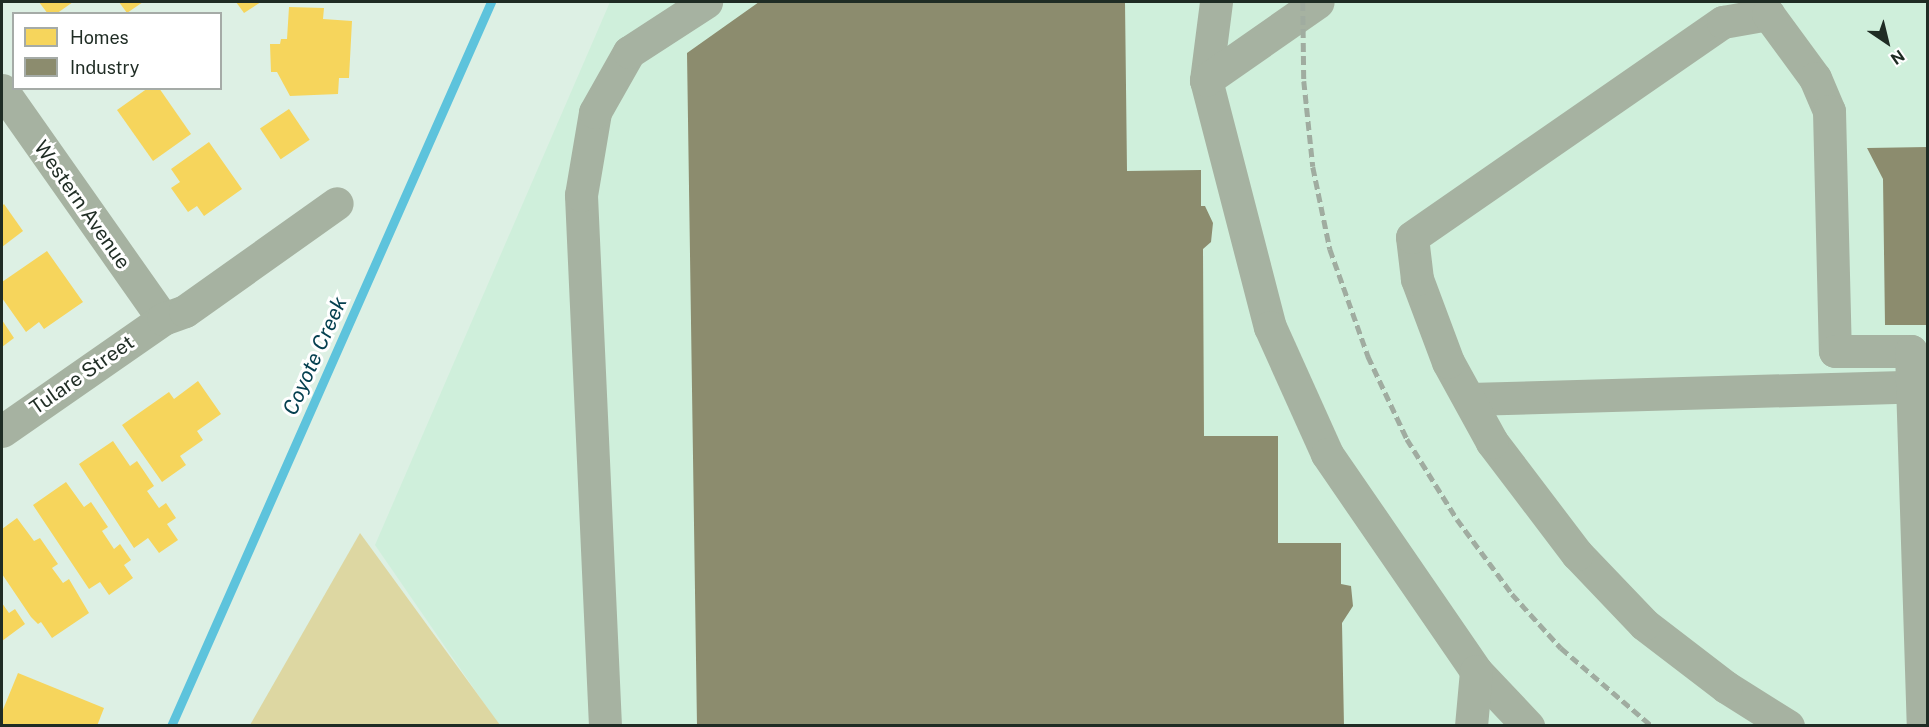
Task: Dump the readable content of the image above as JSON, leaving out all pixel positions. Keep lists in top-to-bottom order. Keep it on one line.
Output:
{"streets":{"street":["Western Avenue","Tulare Street"]},"crossings":[["Western Avenue","Tulare Street"]],"water":["Coyote Creek"],"legend":["Homes","Industry"],"north":"bottom right"}
